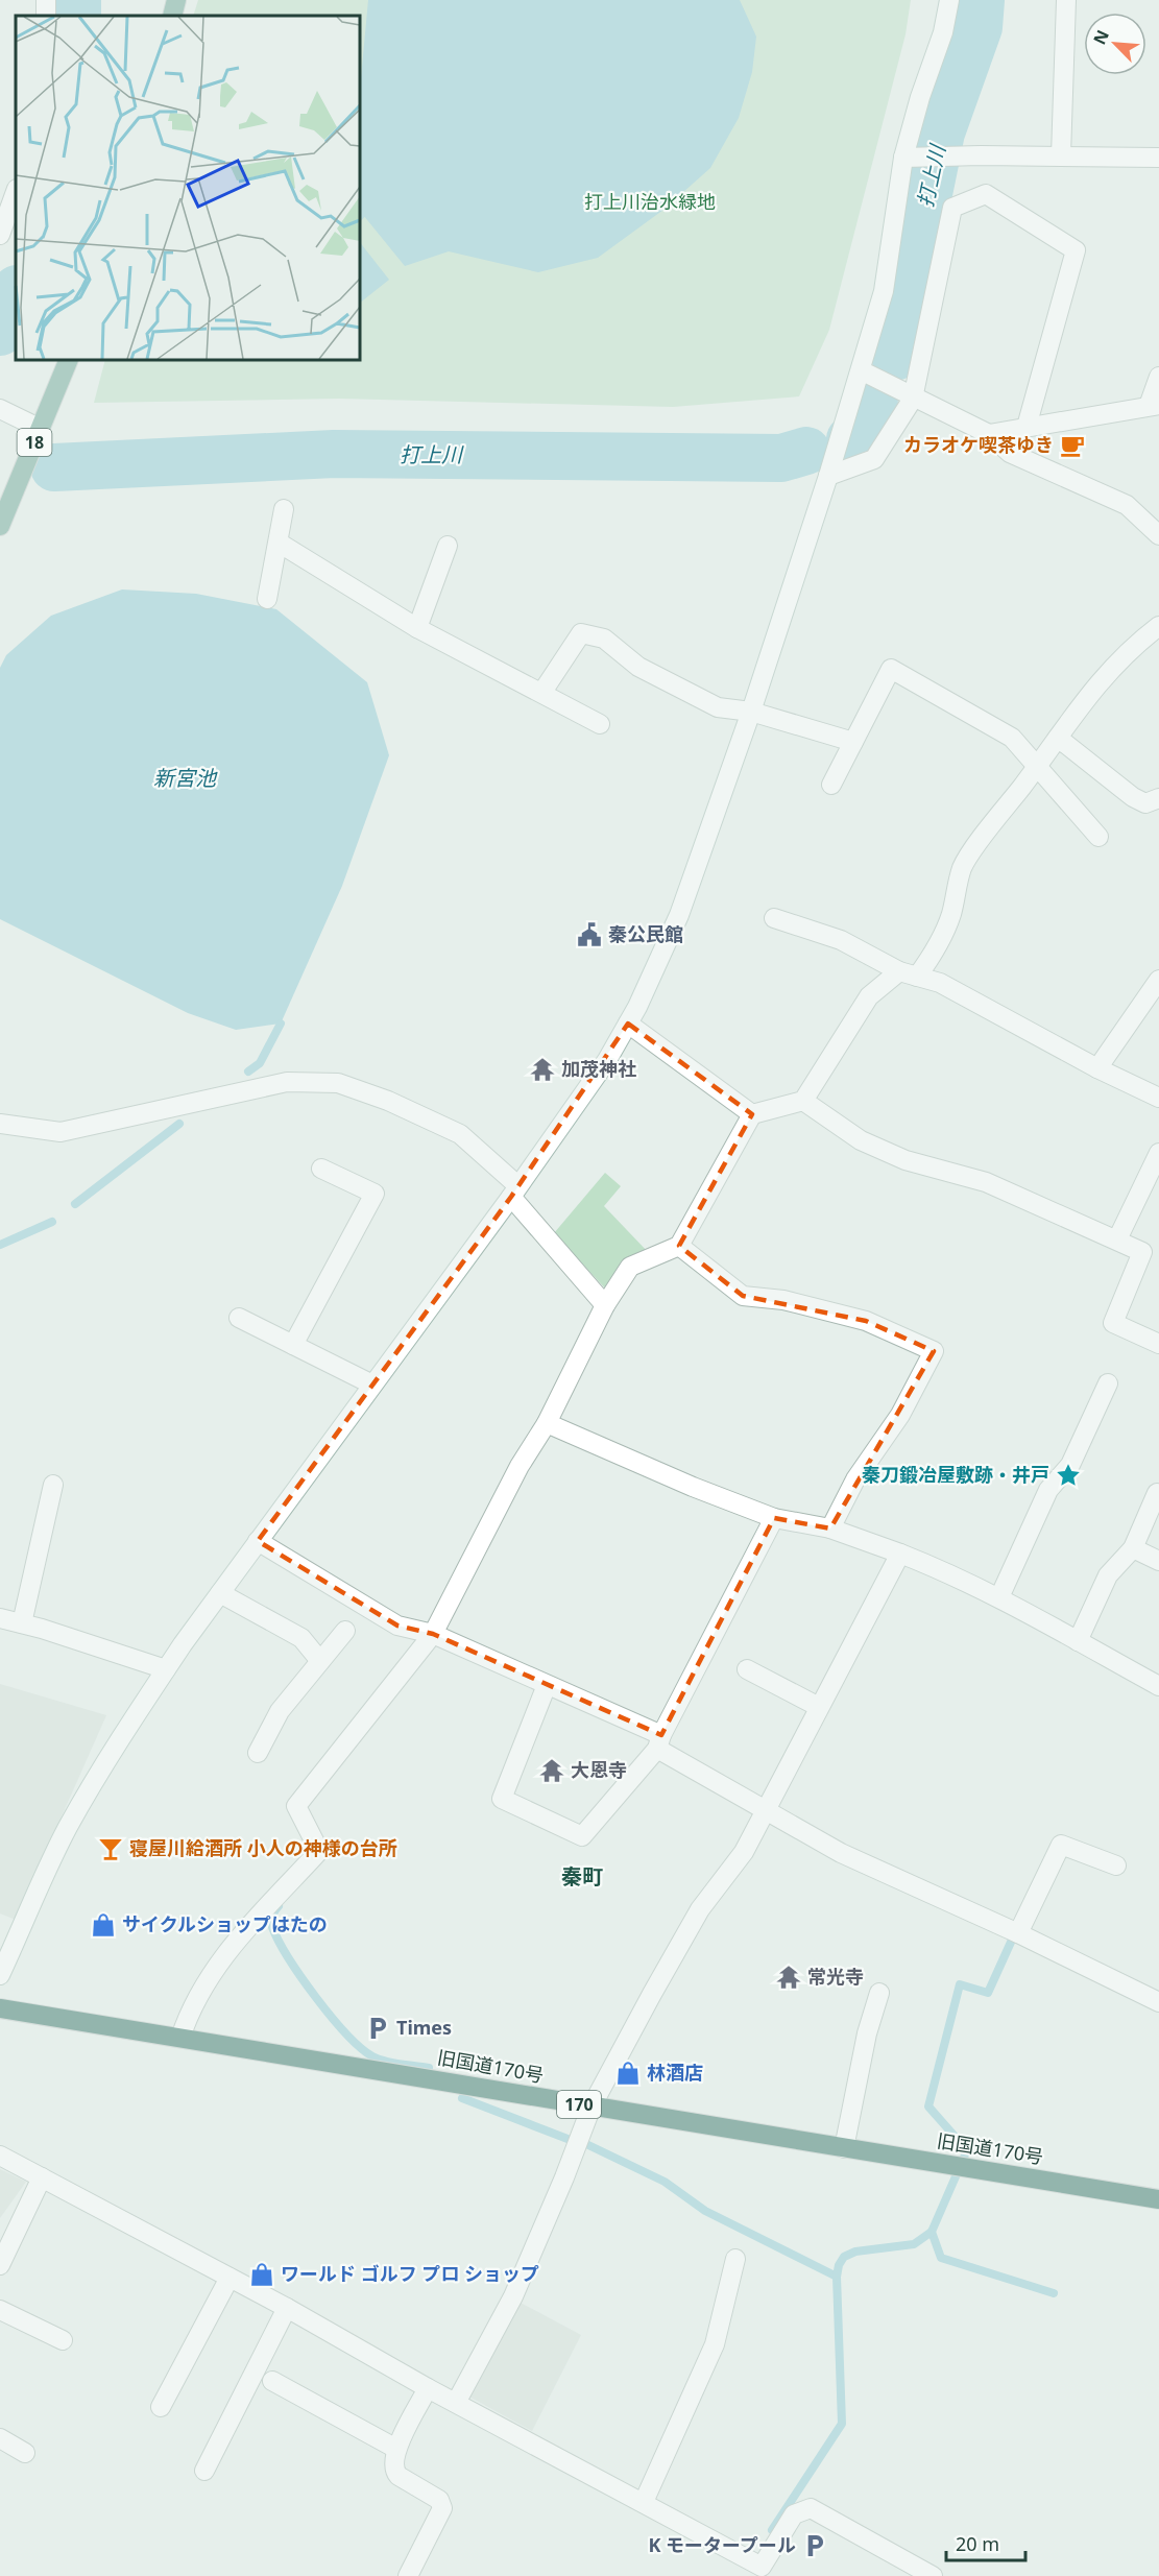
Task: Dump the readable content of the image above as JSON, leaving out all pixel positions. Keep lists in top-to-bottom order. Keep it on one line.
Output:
{"streets":{"highway":["旧国道170号","170"],"main road":["18"]},"districts":["秦町"],"water":["打上川","新宮池"],"parks":["打上川治水緑地"],"places":{"cafe":["カラオケ喫茶ゆき"],"public building":["秦公民館"],"temple":["加茂神社","大恩寺","常光寺"],"place":["秦刀鍛冶屋敷跡・井戸"],"bar":["寝屋川給酒所 小人の神様の台所"],"shop":["サイクルショップはたの","林酒店","ワールド ゴルフ プロ ショップ"],"parking":["Times","K モータープール"]},"scale_bar":"20 m","north":"top left"}
